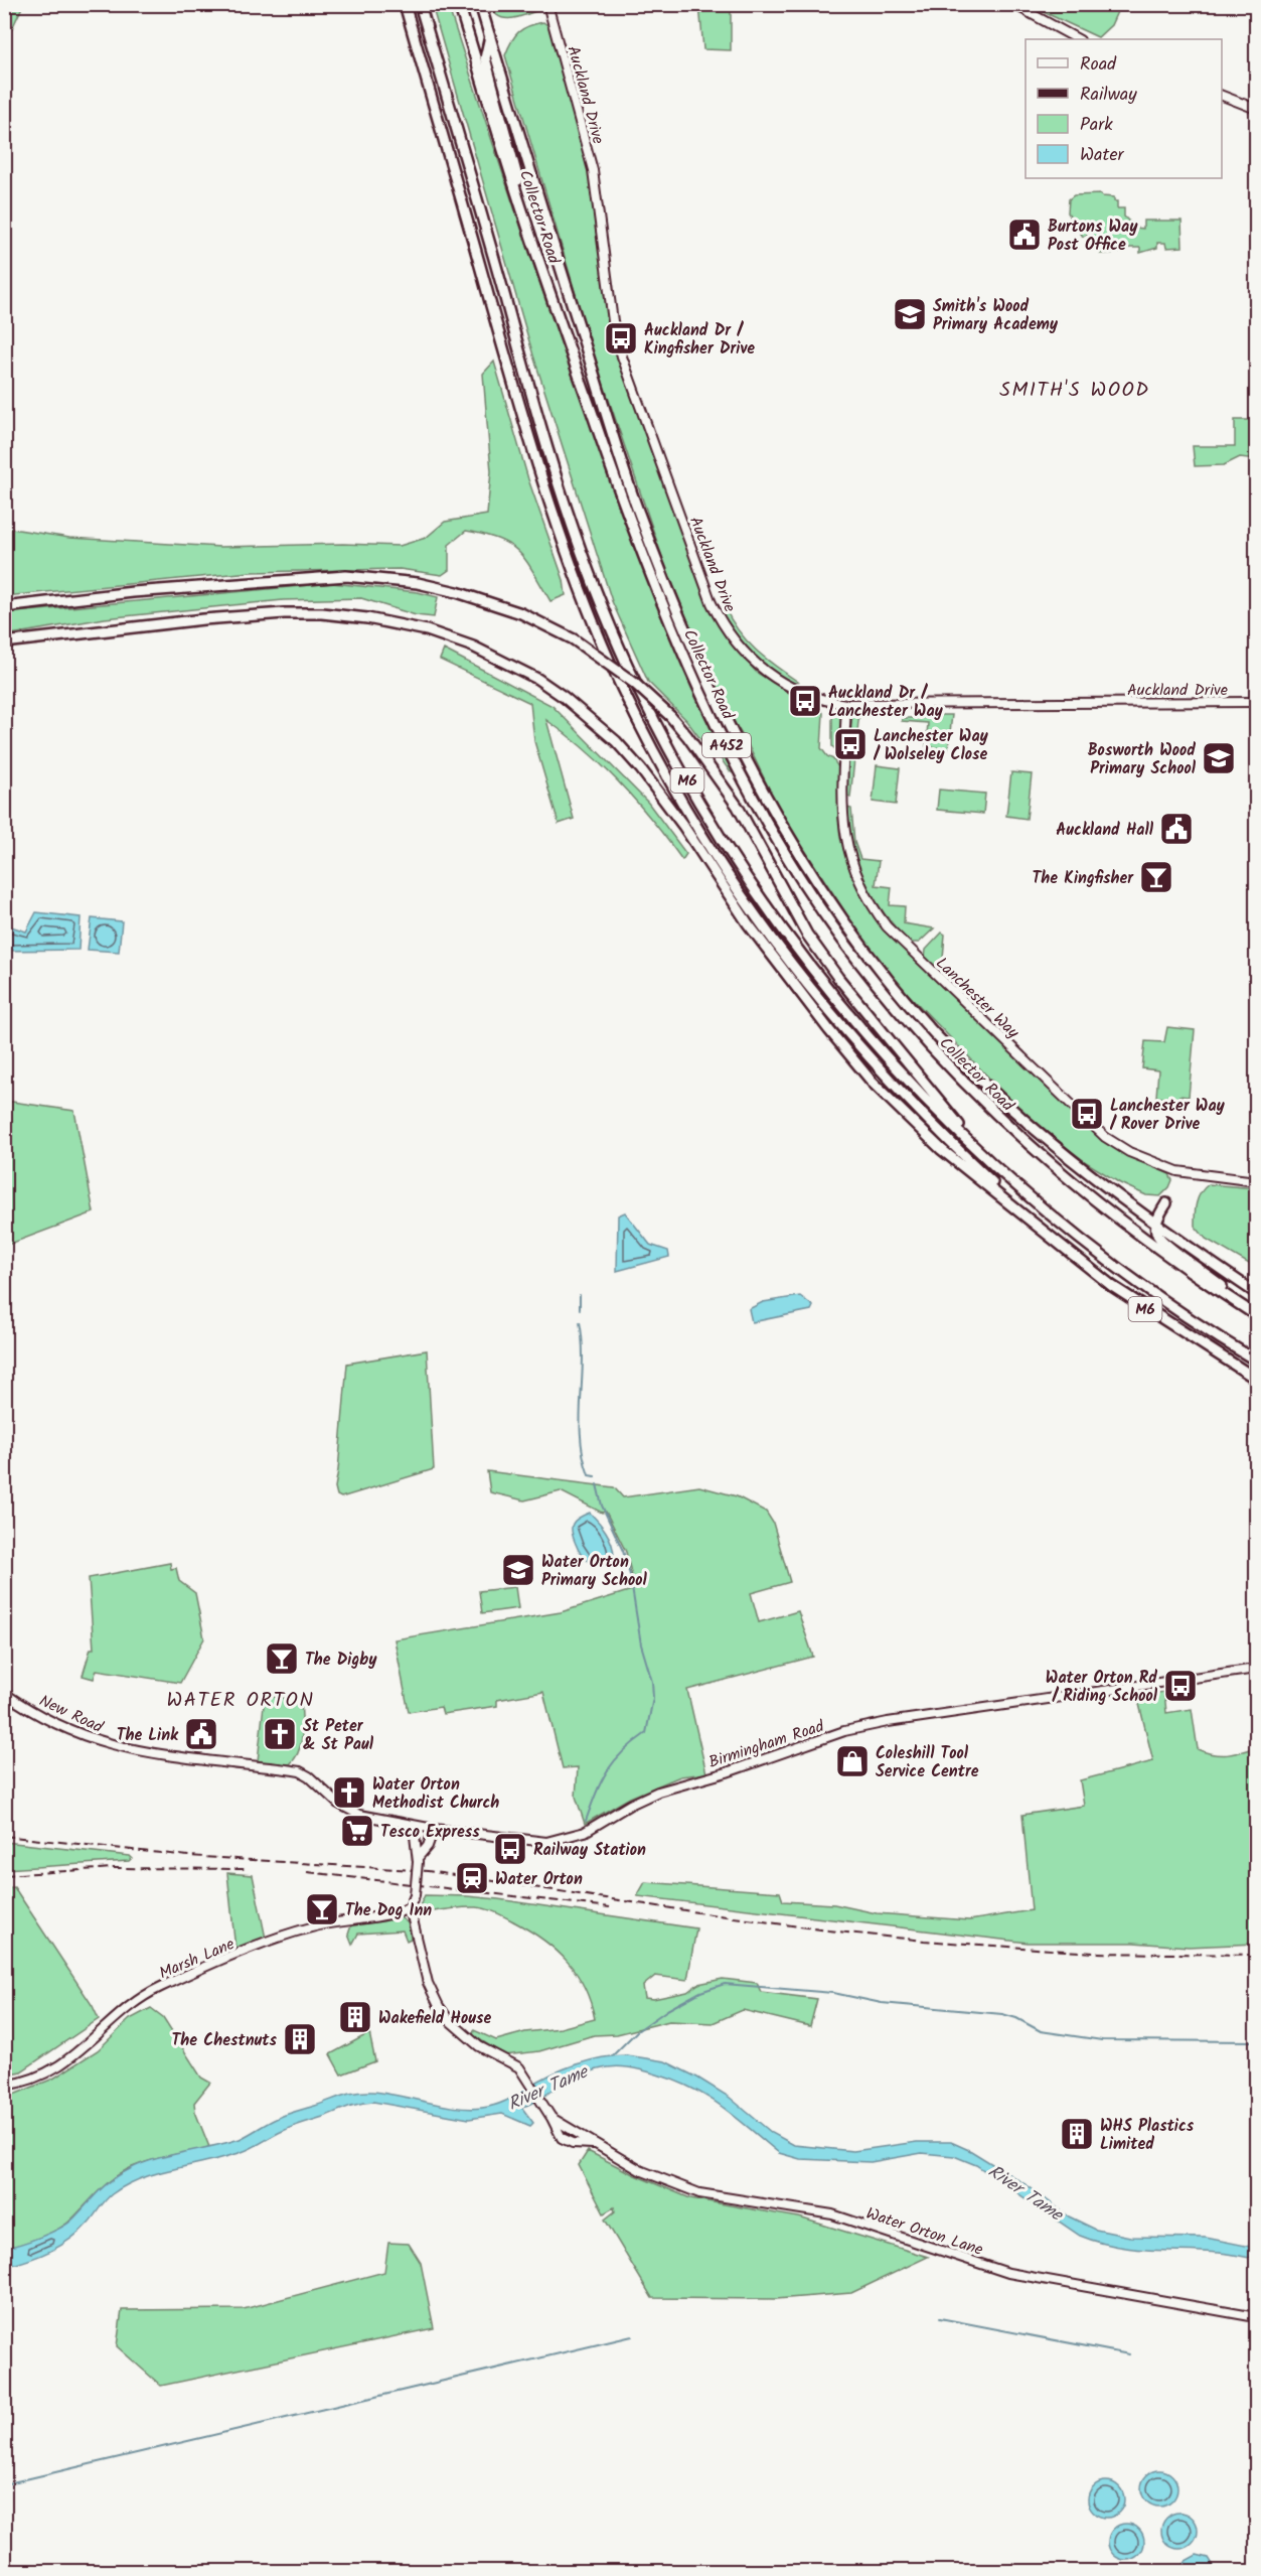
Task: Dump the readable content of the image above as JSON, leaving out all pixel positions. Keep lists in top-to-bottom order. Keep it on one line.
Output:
{"streets":{"highway":["Collector Road","A452","M6"],"street":["Auckland Drive","Lanchester Way","New Road","Birmingham Road","Marsh Lane","Water Orton Lane"]},"crossings":[["Auckland Drive","Lanchester Way"],["New Road","Birmingham Road"]],"districts":["SMITH'S WOOD","WATER ORTON"],"water":["River Tame"],"places":{"public building":["Burtons Way Post Office","Auckland Hall","The Link"],"school or university":["Smith's Wood Primary Academy","Bosworth Wood Primary School","Water Orton Primary School"],"bus stop":["Auckland Dr / Kingfisher Drive","Auckland Dr / Lanchester Way","Lanchester Way / Wolseley Close","Lanchester Way / Rover Drive","Water Orton Rd / Riding School","Railway Station"],"bar":["The Kingfisher","The Digby","The Dog Inn"],"church":["St Peter & St Paul","Water Orton Methodist Church"],"shop":["Coleshill Tool Service Centre"],"supermarket":["Tesco Express"],"station":["Water Orton"],"building":["Wakefield House","The Chestnuts","WHS Plastics Limited"]},"legend":["Road","Railway","Park","Water"]}
